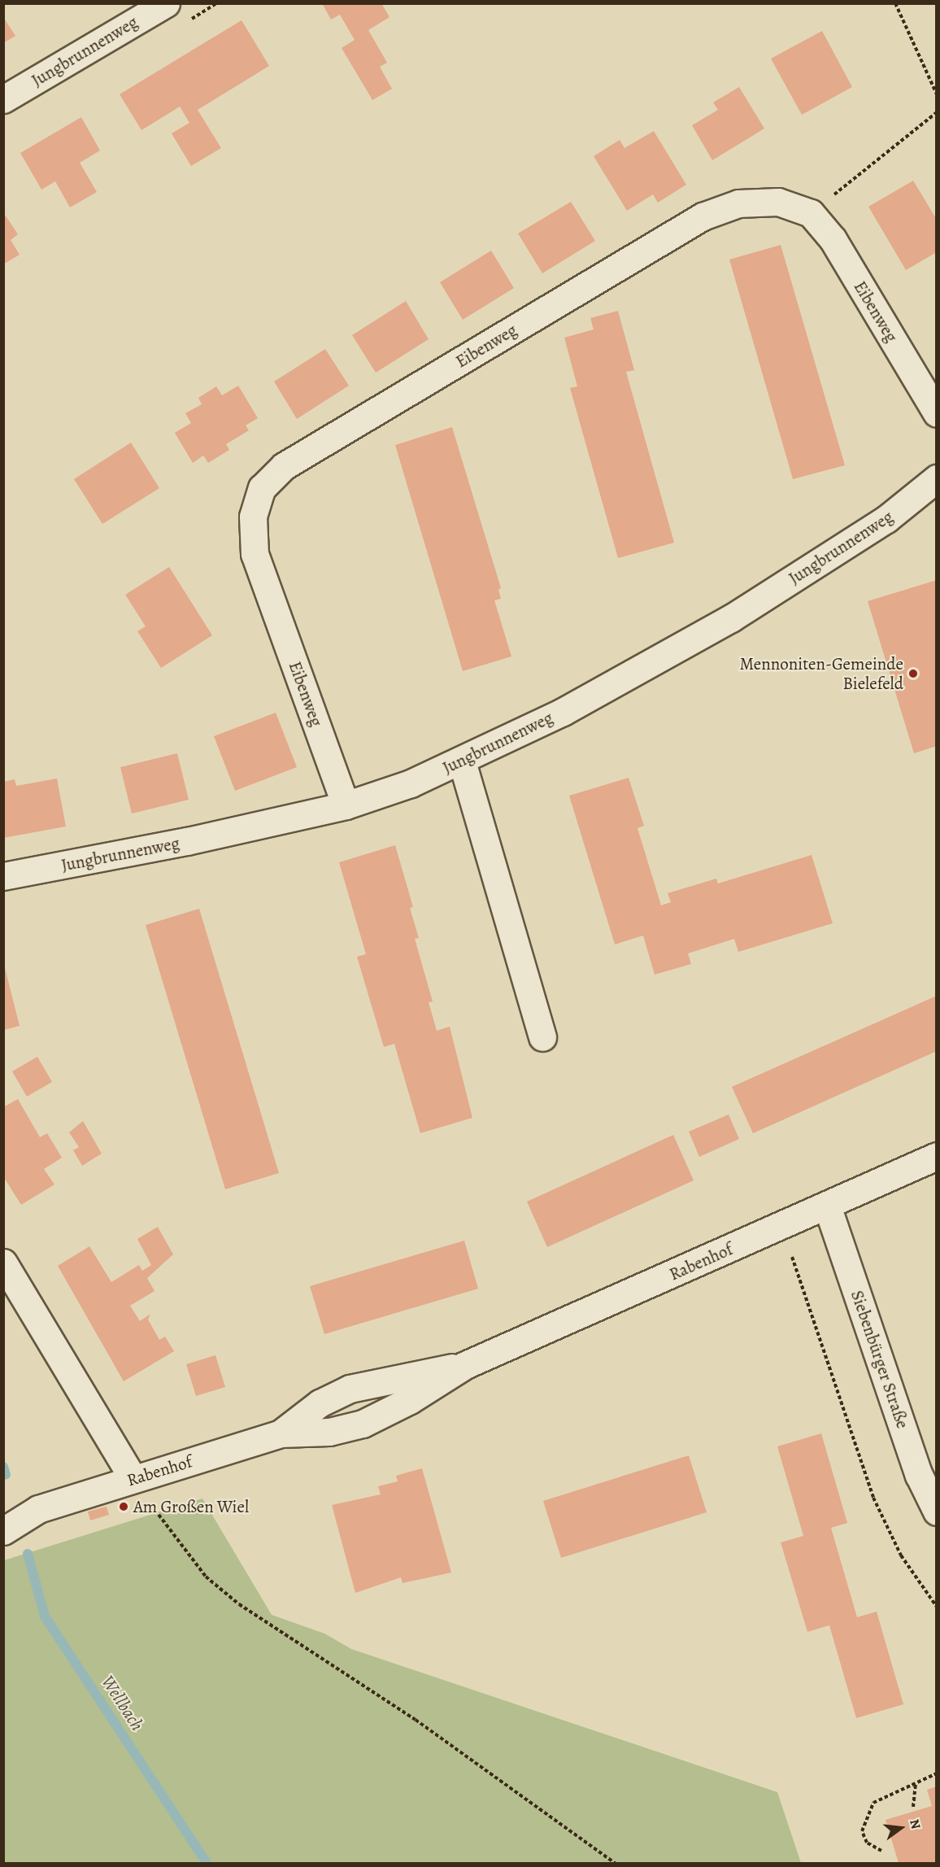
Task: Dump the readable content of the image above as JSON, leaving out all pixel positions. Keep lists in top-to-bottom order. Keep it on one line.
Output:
{"streets":{"street":["Jungbrunnenweg","Eibenweg","Rabenhof","Siebenbürger Straße"]},"crossings":[["Jungbrunnenweg","Eibenweg"],["Rabenhof","Siebenbürger Straße"]],"water":["Wellbach"],"places":["Mennoniten-Gemeinde Bielefeld","Am Großen Wiel"],"north":"right"}
